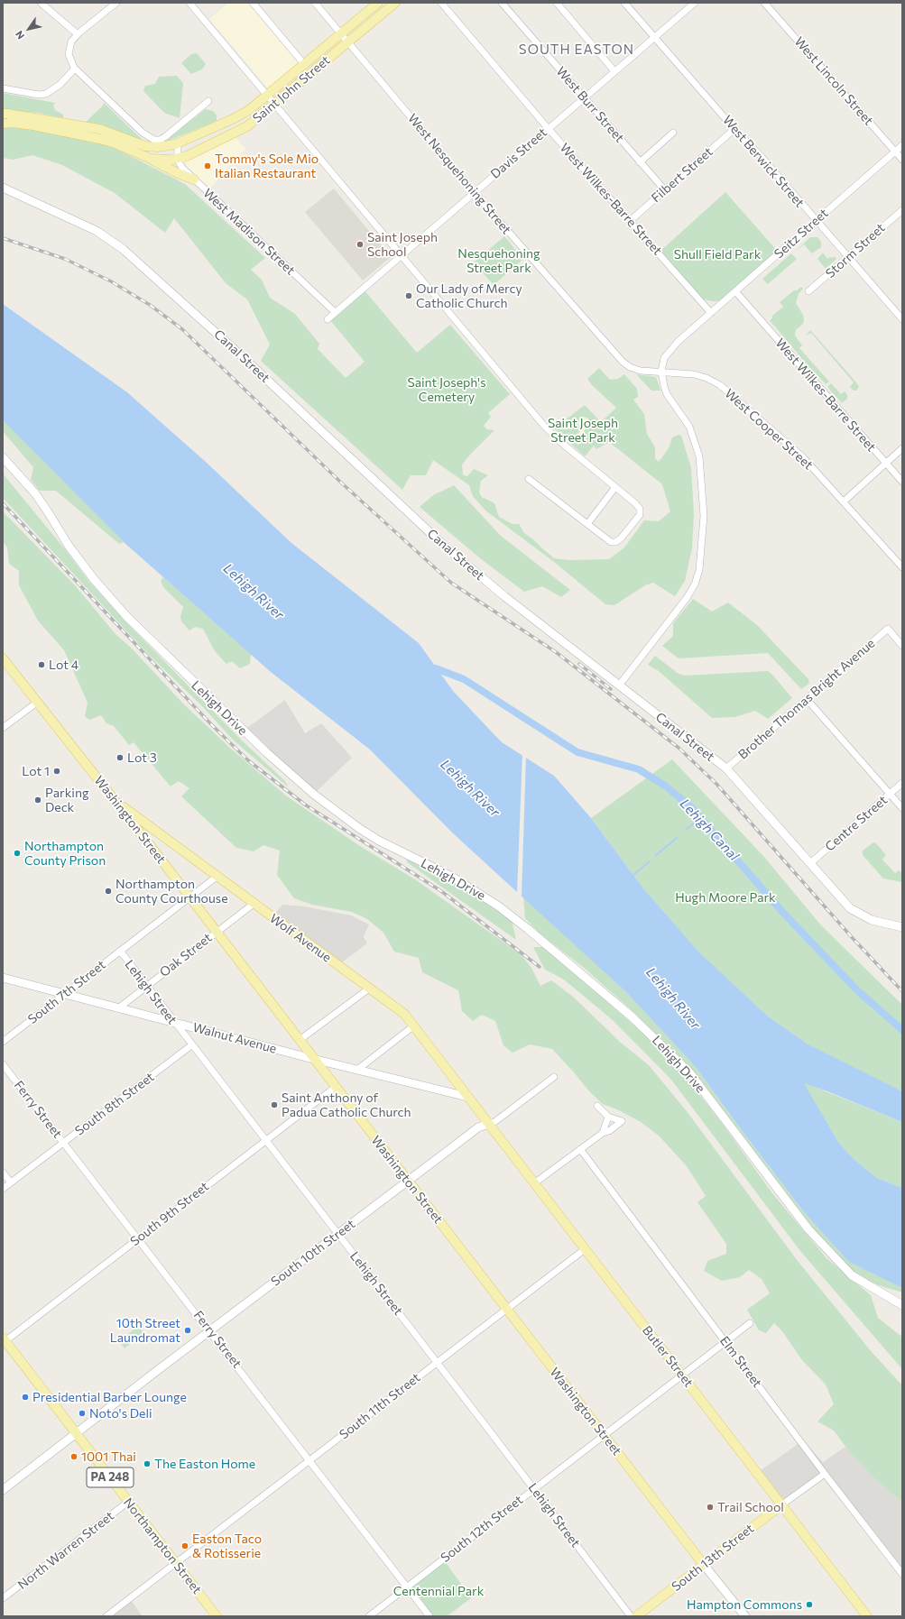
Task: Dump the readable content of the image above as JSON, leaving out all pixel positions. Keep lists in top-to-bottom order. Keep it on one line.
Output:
{"streets":{"main road":["Saint John Street","Washington Street","Wolf Avenue","Butler Street","PA 248","Northampton Street","South 13th Street"],"street":["West Lincoln Street","West Burr Street","Davis Street","West Berwick Street","West Nesquehoning Street","Filbert Street","West Wilkes-Barre Street","West Madison Street","Seitz Street","Storm Street","Canal Street","West Cooper Street","Brother Thomas Bright Avenue","Lehigh Drive","Centre Street","Oak Street","South 7th Street","Lehigh Street","Walnut Avenue","South 8th Street","Ferry Street","South 9th Street","South 10th Street","Elm Street","South 11th Street","South 12th Street","North Warren Street"]},"crossings":[["West Lincoln Street","Seitz Street"],["Saint John Street","West Nesquehoning Street"],["Saint John Street","West Madison Street"],["West Burr Street","Davis Street"],["West Burr Street","Filbert Street"],["Davis Street","West Berwick Street"],["Davis Street","West Nesquehoning Street"],["Davis Street","West Wilkes-Barre Street"],["Davis Street","West Madison Street"],["West Berwick Street","Filbert Street"],["West Berwick Street","Seitz Street"],["West Berwick Street","Storm Street"],["West Nesquehoning Street","Seitz Street"],["West Nesquehoning Street","West Cooper Street"],["Filbert Street","West Wilkes-Barre Street"],["West Wilkes-Barre Street","Seitz Street"],["Seitz Street","West Cooper Street"],["Canal Street","Brother Thomas Bright Avenue"],["Canal Street","Centre Street"],["Washington Street","Wolf Avenue"],["Washington Street","Oak Street"],["Washington Street","South 7th Street"],["Washington Street","Walnut Avenue"],["Washington Street","South 9th Street"],["Washington Street","South 10th Street"],["Washington Street","South 11th Street"],["Washington Street","South 12th Street"],["Washington Street","South 13th Street"],["Wolf Avenue","Oak Street"],["Wolf Avenue","South 7th Street"],["Wolf Avenue","Walnut Avenue"],["Wolf Avenue","Butler Street"],["Oak Street","Lehigh Street"],["Oak Street","Walnut Avenue"],["South 7th Street","Lehigh Street"],["South 7th Street","Walnut Avenue"],["Lehigh Street","Walnut Avenue"],["Lehigh Street","South 8th Street"],["Lehigh Street","South 9th Street"],["Lehigh Street","South 10th Street"],["Lehigh Street","South 11th Street"],["Lehigh Street","South 12th Street"],["Walnut Avenue","Butler Street"],["South 8th Street","Ferry Street"],["Ferry Street","South 9th Street"],["Ferry Street","South 10th Street"],["Ferry Street","South 11th Street"],["Ferry Street","South 12th Street"],["South 9th Street","Northampton Street"],["South 10th Street","Butler Street"],["South 10th Street","Northampton Street"],["Butler Street","South 11th Street"],["Butler Street","South 12th Street"],["Butler Street","South 13th Street"],["Elm Street","South 12th Street"],["Elm Street","South 13th Street"],["South 11th Street","Northampton Street"],["Northampton Street","North Warren Street"]],"districts":["SOUTH EASTON"],"water":["Lehigh River","Lehigh Canal"],"parks":["Nesquehoning Street Park","Shull Field Park","Saint Joseph's Cemetery","Saint Joseph Street Park","Hugh Moore Park","Centennial Park"],"places":["Tommy's Sole Mio Italian Restaurant","Saint Joseph School","Our Lady of Mercy Catholic Church","Lot 4","Lot 3","Lot 1","Parking Deck","Northampton County Prison","Northampton County Courthouse","Saint Anthony of Padua Catholic Church","10th Street Laundromat","Presidential Barber Lounge","Noto's Deli","1001 Thai","The Easton Home","Trail School","Easton Taco & Rotisserie","Hampton Commons"],"north":"bottom left"}
